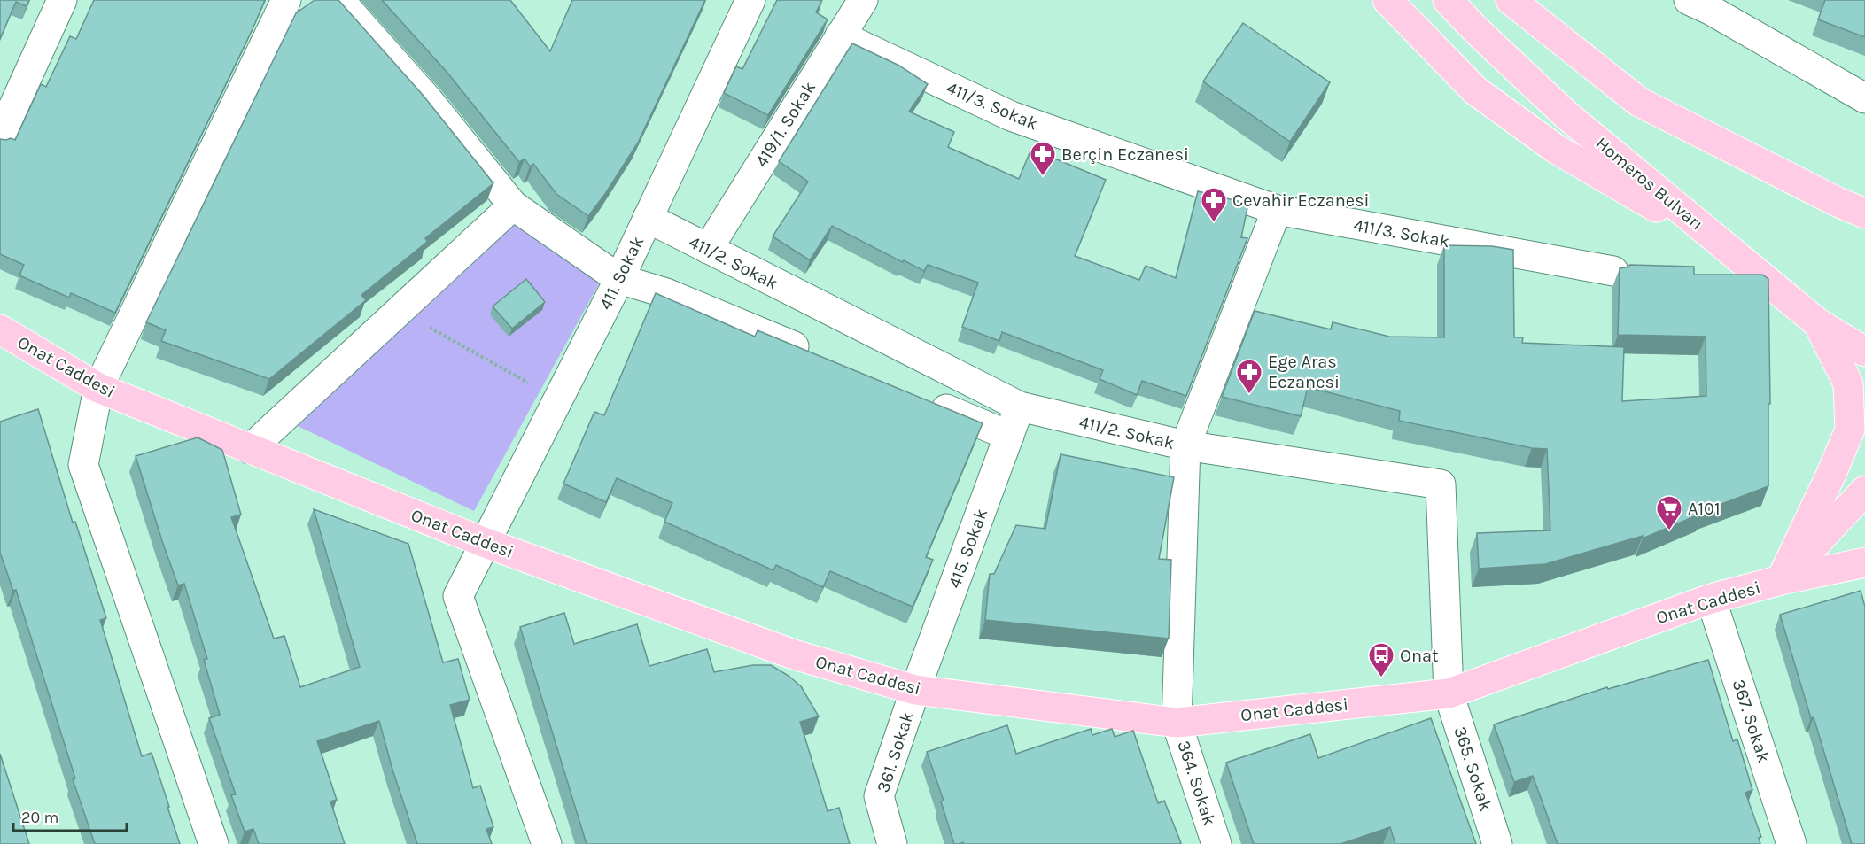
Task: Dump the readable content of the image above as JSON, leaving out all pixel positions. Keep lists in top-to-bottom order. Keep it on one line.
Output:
{"streets":{"main road":["Homeros Bulvarı","Onat Caddesi"],"street":["411/3. Sokak","419/1. Sokak","411/2. Sokak","411. Sokak","415. Sokak","367. Sokak","361. Sokak","365. Sokak","364. Sokak"]},"crossings":[["411/3. Sokak","419/1. Sokak"],["419/1. Sokak","411/2. Sokak"],["411/2. Sokak","411. Sokak"],["411/2. Sokak","Onat Caddesi"],["411/2. Sokak","415. Sokak"],["411/2. Sokak","365. Sokak"],["411. Sokak","Onat Caddesi"],["Onat Caddesi","415. Sokak"],["Onat Caddesi","367. Sokak"],["Onat Caddesi","361. Sokak"],["Onat Caddesi","365. Sokak"],["Onat Caddesi","364. Sokak"],["415. Sokak","361. Sokak"]],"places":{"pharmacy":["Berçin Eczanesi","Cevahir Eczanesi","Ege Aras Eczanesi"],"supermarket":["A101"],"bus stop":["Onat"]},"scale_bar":"20 m"}
